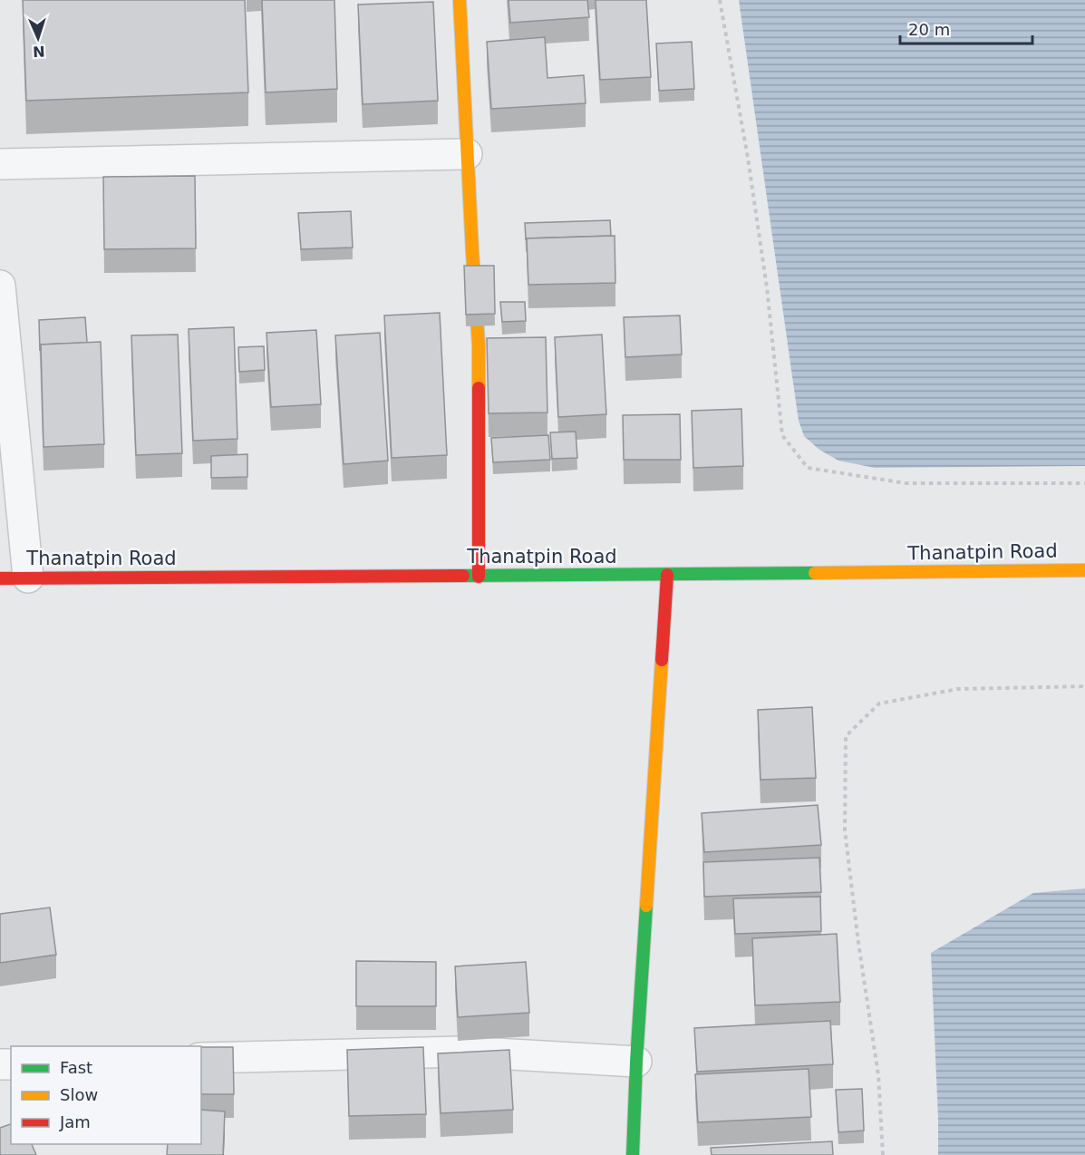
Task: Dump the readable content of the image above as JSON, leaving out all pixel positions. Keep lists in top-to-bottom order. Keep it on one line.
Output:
{"streets":{"street":["Thanatpin Road"]},"legend":["Fast","Slow","Jam"],"scale_bar":"20 m","north":"bottom"}
